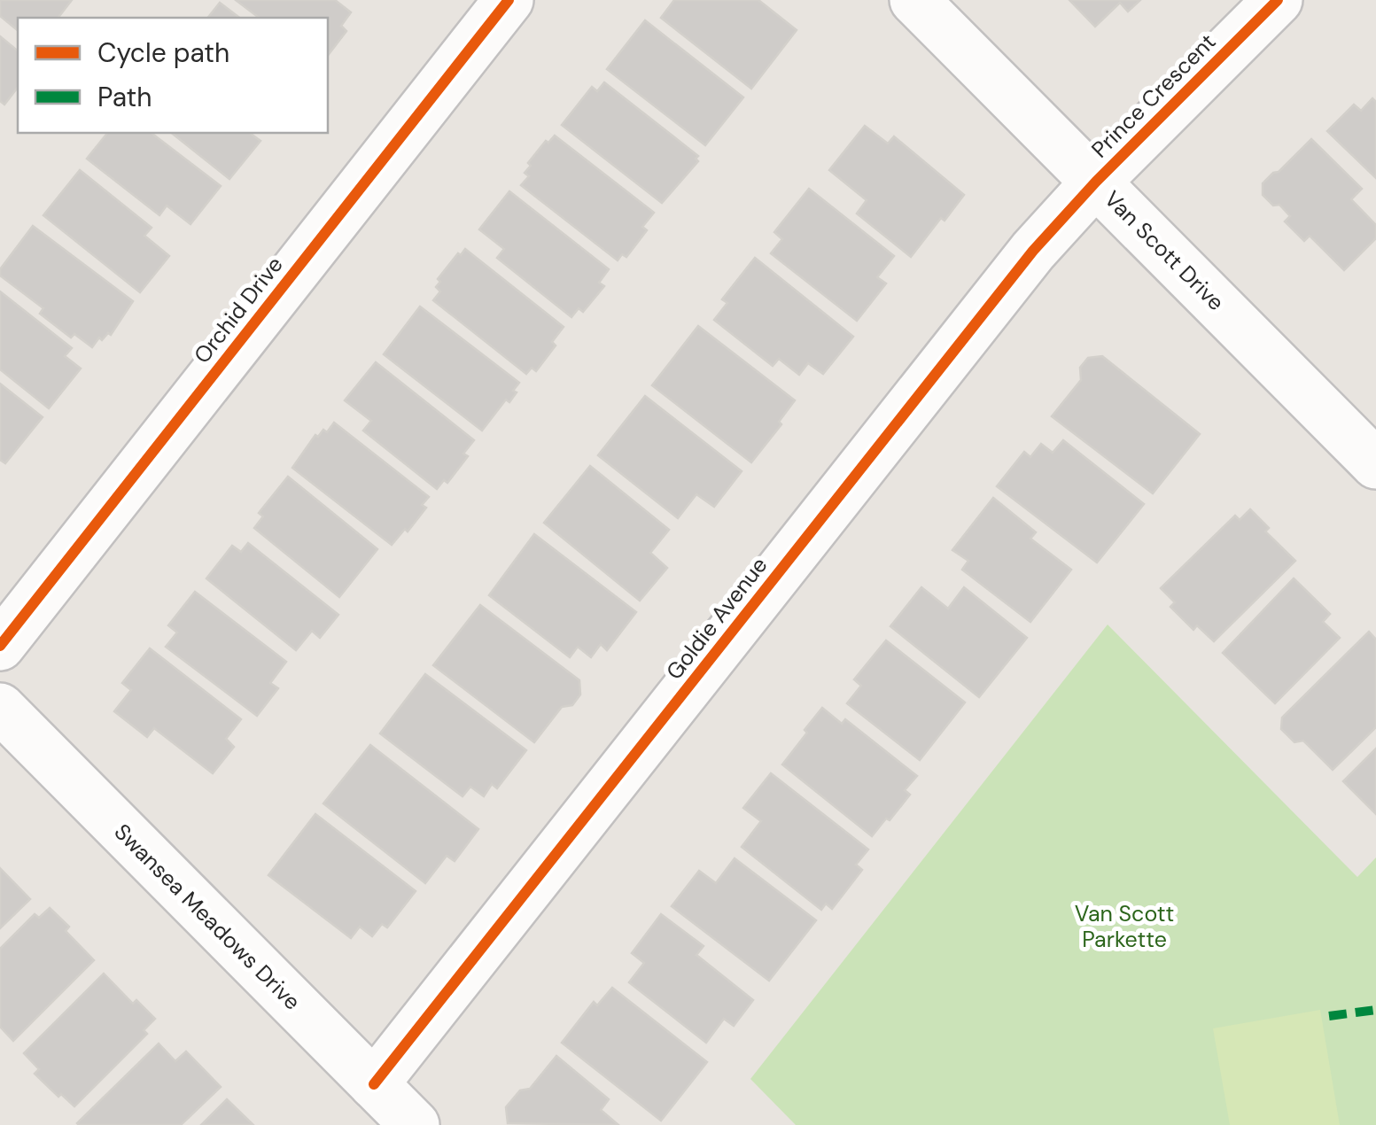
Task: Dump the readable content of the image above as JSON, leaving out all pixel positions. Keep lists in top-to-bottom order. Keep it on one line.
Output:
{"streets":{"street":["Prince Crescent","Van Scott Drive","Orchid Drive","Goldie Avenue","Swansea Meadows Drive"]},"crossings":[["Prince Crescent","Van Scott Drive"],["Prince Crescent","Goldie Avenue"],["Van Scott Drive","Goldie Avenue"],["Goldie Avenue","Swansea Meadows Drive"]],"parks":["Van Scott Parkette"],"legend":["Cycle path","Path"]}
